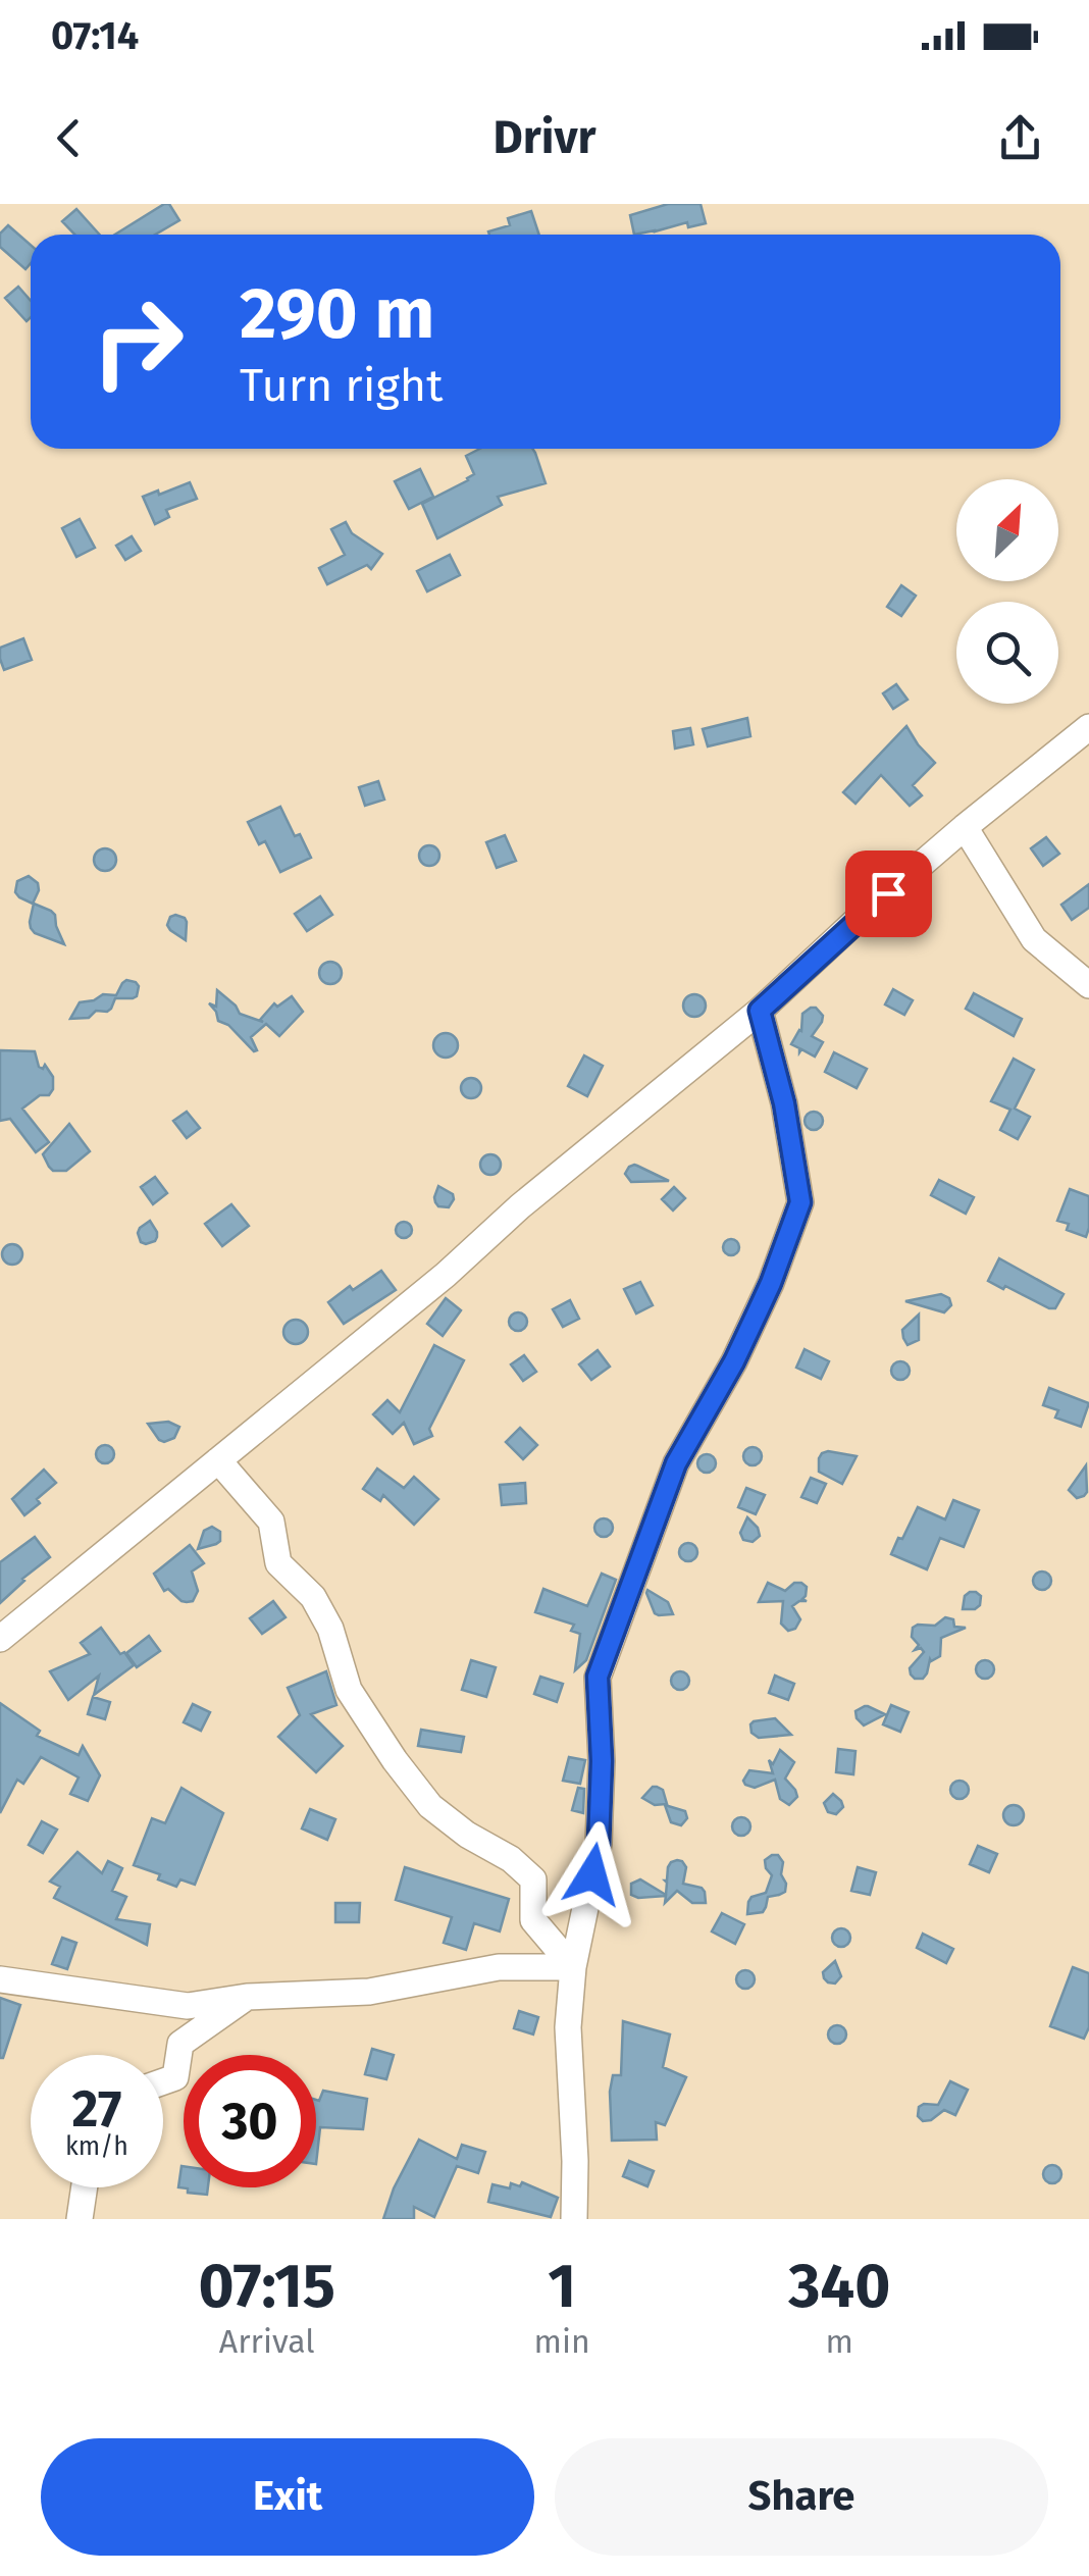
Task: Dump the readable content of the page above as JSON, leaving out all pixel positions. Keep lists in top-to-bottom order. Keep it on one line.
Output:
{"north":"top right","page":{"status":"07:14","header":"Drivr","turn":["290 m","Turn right"],"speed":"27 km/h","limit":"30","eta":["07:15","Arrival","1","min","340","m"],"buttons":["Exit","Share"]}}
